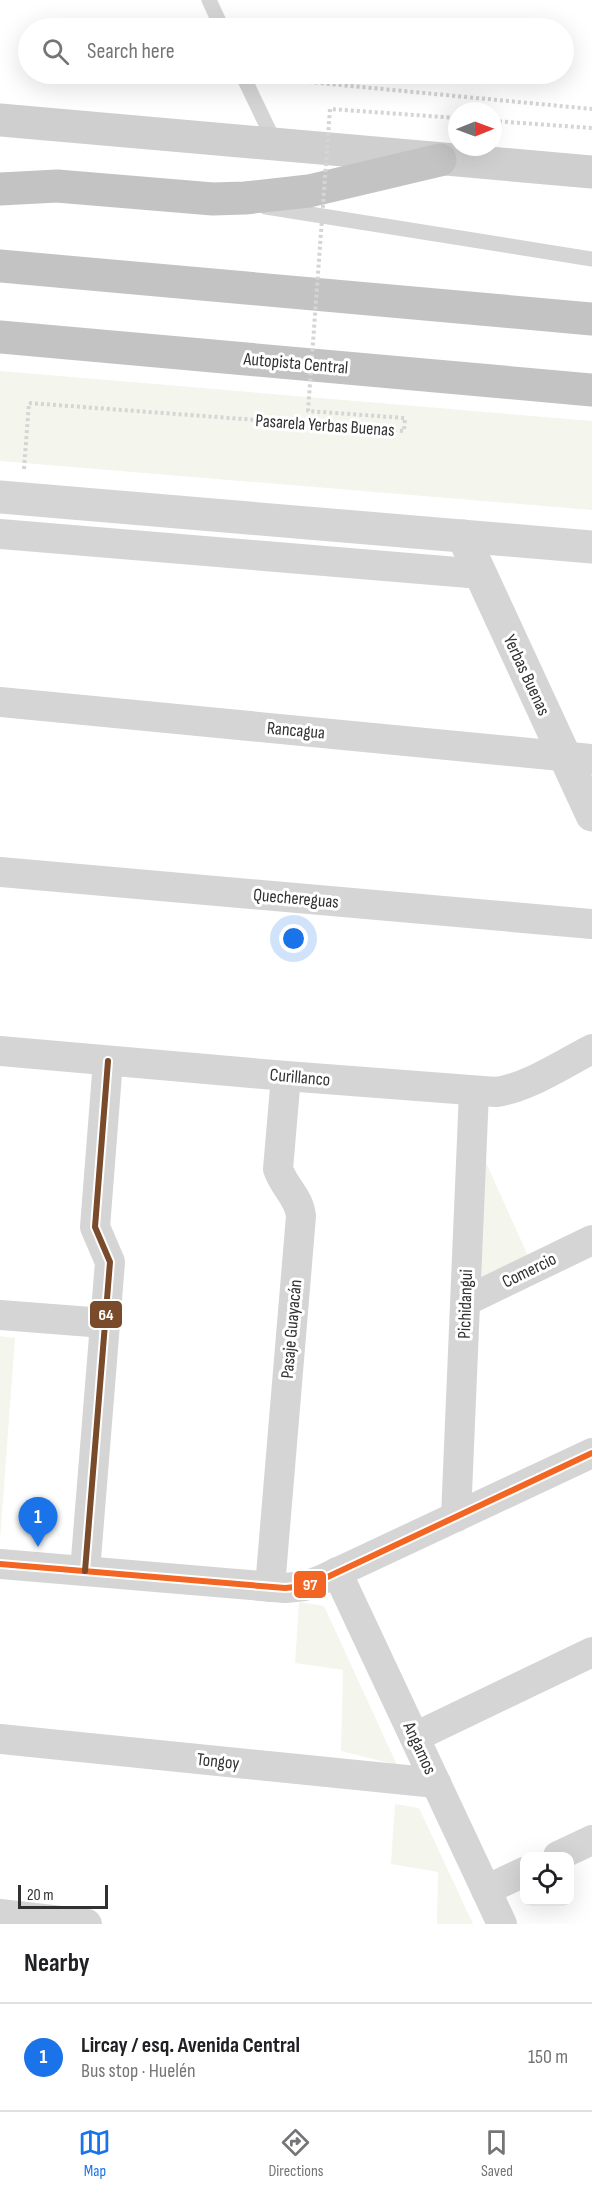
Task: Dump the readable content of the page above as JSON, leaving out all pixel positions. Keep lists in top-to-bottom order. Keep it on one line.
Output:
{"streets":{"highway":["Autopista Central"],"street":["Yerbas Buenas","Rancagua","Quechereguas","Curillanco","Comercio","Pichidangui","Pasaje Guayacán","Angamos","Tongoy"],"path":["Pasarela Yerbas Buenas"]},"crossings":[["Yerbas Buenas","Rancagua"],["Curillanco","Pichidangui"],["Curillanco","Pasaje Guayacán"],["Comercio","Pichidangui"],["Angamos","Tongoy"]],"lines":["transit line 64","transit line 97"],"scale_bar":"20 m","north":"right","page":{"search":"Search here","pins":"1","scale":"20 m","heading":"Nearby","list":[{"mark":"1","name":"Lircay / esq. Avenida Central","note":"Bus stop · Huelén","value":"150 m"}],"nav":["Map","Directions","Saved"]}}
